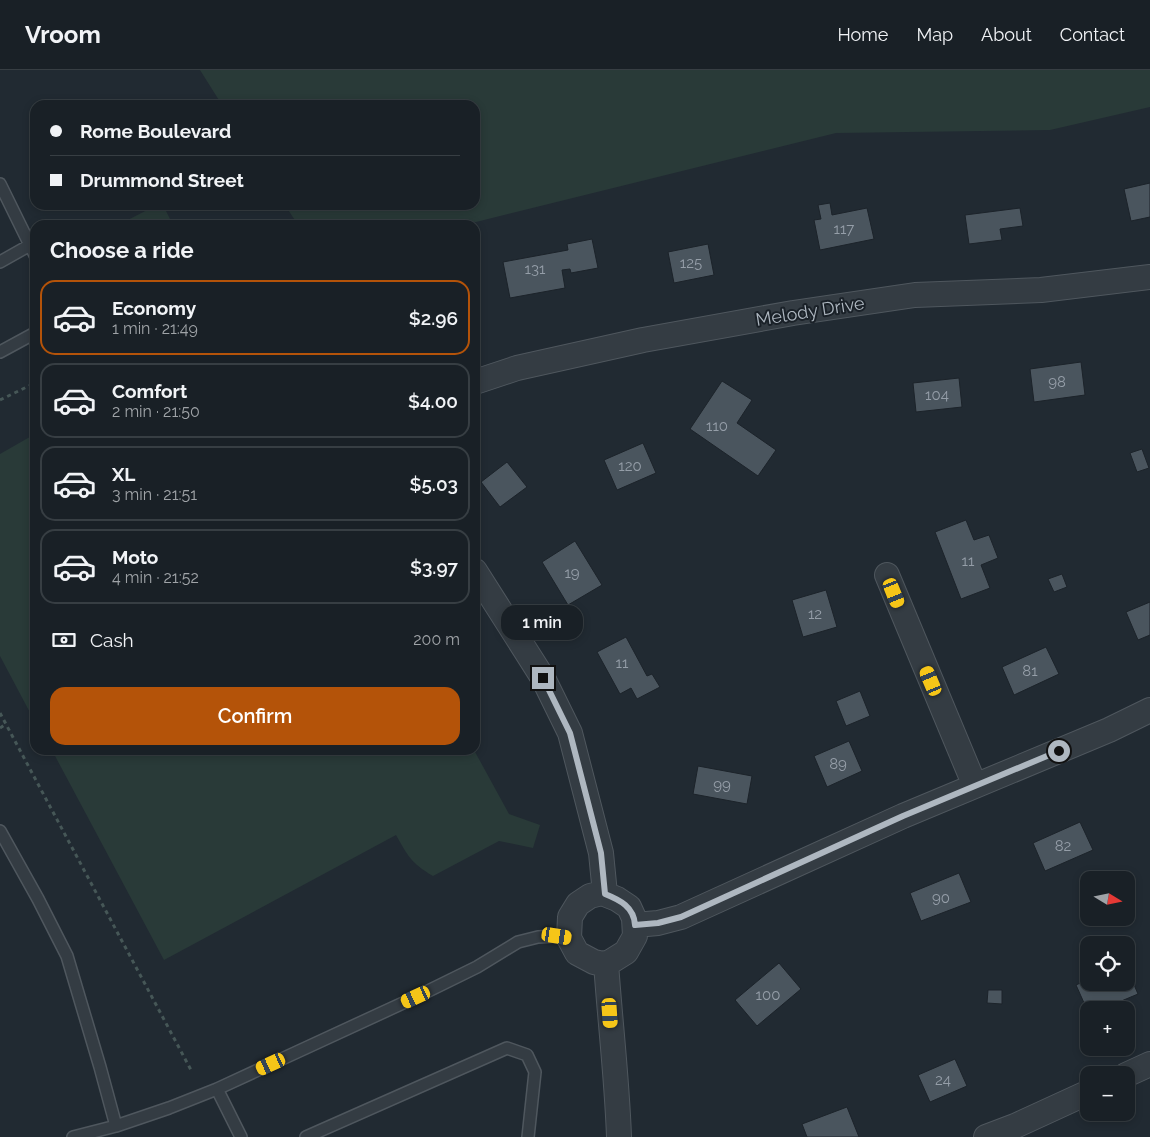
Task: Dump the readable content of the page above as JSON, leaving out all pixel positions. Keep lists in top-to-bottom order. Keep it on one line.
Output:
{"streets":{"street":["Melody Drive"]},"house_numbers":["117","125","131","98","104","110","120","11","19","12","11","81","89","99","82","90","100","24"],"north":"right","page":{"header":"Vroom","nav":["Home","Map","About","Contact"],"banner":["Rome Boulevard","Drummond Street"],"heading":"Choose a ride","list":[{"name":"Economy","note":"1 min · 21:49","value":"$2.96"},{"name":"Comfort","note":"2 min · 21:50","value":"$4.00"},{"name":"XL","note":"3 min · 21:51","value":"$5.03"},{"name":"Moto","note":"4 min · 21:52","value":"$3.97"}],"bubble":"1 min","pay":["Cash","200 m"],"buttons":"Confirm","map_buttons":["+","−"]}}
